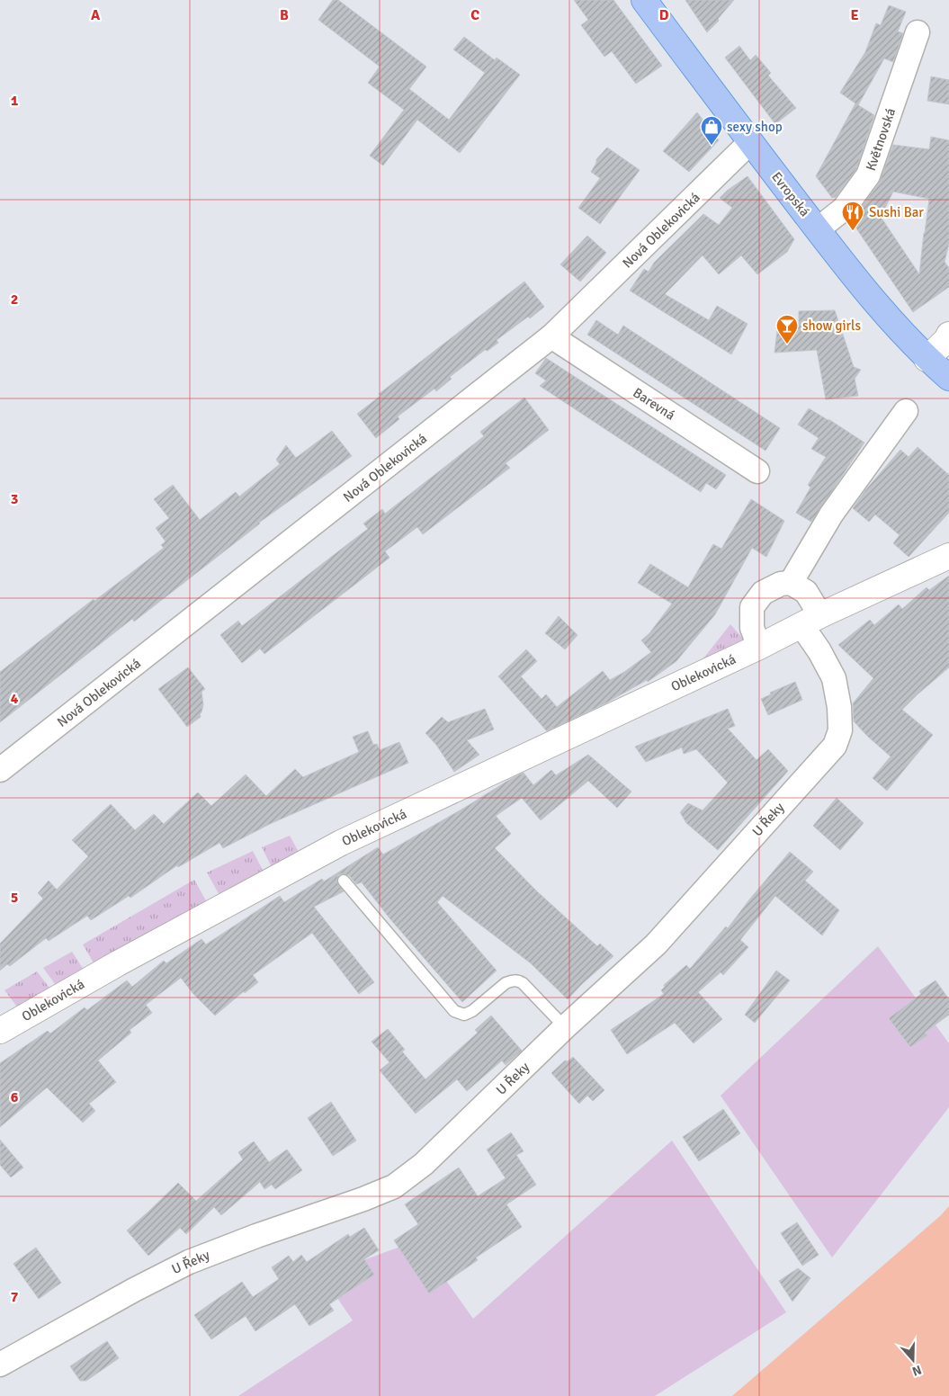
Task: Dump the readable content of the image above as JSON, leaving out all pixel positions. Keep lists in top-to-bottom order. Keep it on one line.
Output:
{"streets":{"main road":["Evropská"],"street":["Květnovská","Nová Oblekovická","Barevná","Oblekovická","U Řeky"]},"crossings":[["Květnovská","Evropská"],["Evropská","Nová Oblekovická"],["Nová Oblekovická","Barevná"],["Oblekovická","U Řeky"]],"places":{"shop":["sexy shop"],"restaurant":["Sushi Bar"],"bar":["show girls"]},"north":"bottom","grid":{"columns":["A","B","C","D","E"],"rows":["1","2","3","4","5","6","7"]}}
